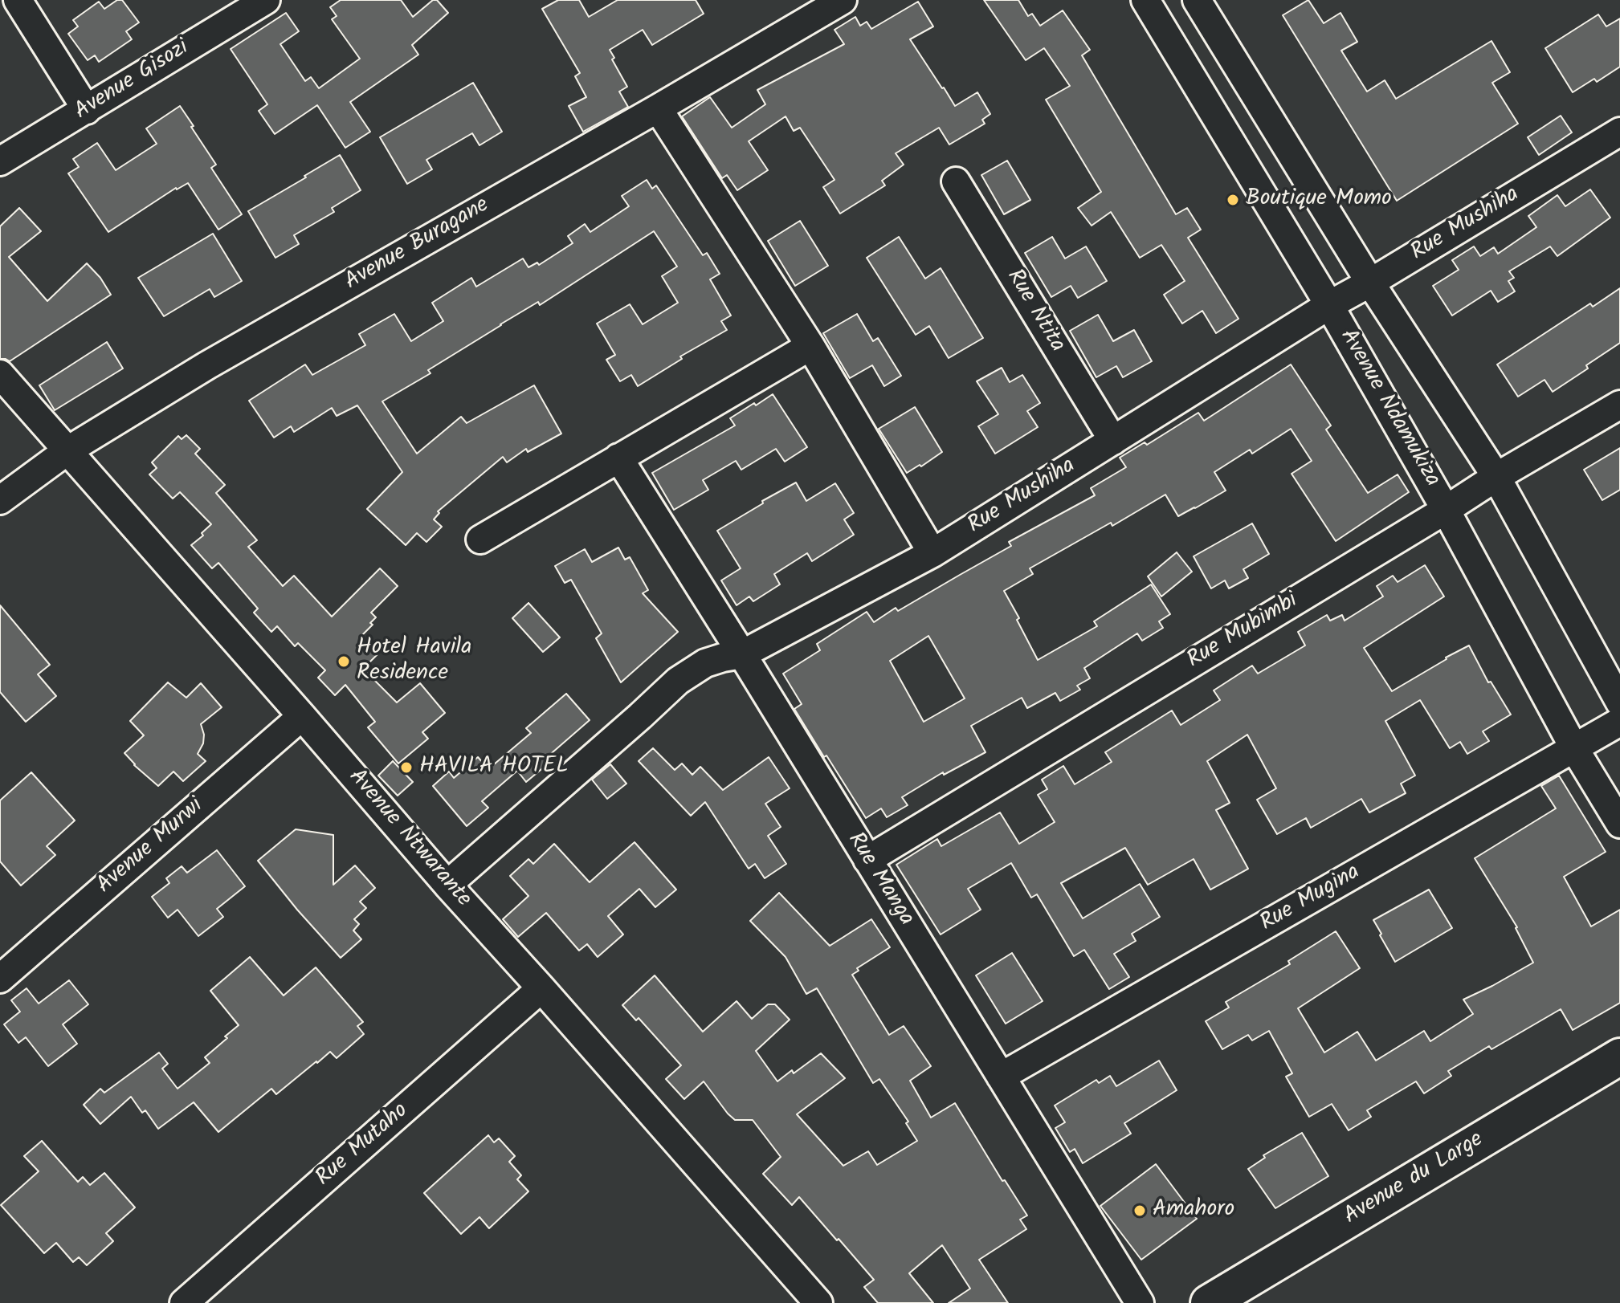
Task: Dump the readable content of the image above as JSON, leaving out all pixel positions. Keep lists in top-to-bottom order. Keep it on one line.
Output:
{"streets":{"main road":["Avenue du Large"],"street":["Avenue Gisozi","Rue Mushiha","Avenue Buragane","Rue Ntita","Avenue Ndamukiza","Rue Mubimbi","Avenue Ntwarante","Avenue Murwi","Rue Manga","Rue Mugina","Rue Mutaho"]},"crossings":[["Rue Mushiha","Rue Ntita"],["Rue Mushiha","Avenue Ndamukiza"],["Rue Mushiha","Avenue Ntwarante"],["Rue Mushiha","Rue Manga"],["Avenue Buragane","Avenue Ntwarante"],["Avenue Ndamukiza","Rue Mubimbi"],["Avenue Ndamukiza","Rue Mugina"],["Rue Mubimbi","Rue Manga"],["Avenue Ntwarante","Avenue Murwi"],["Avenue Ntwarante","Rue Mutaho"],["Rue Manga","Rue Mugina"]],"places":["Boutique Momo","Hotel Havila Residence","HAVILA HOTEL","Amahoro"]}
